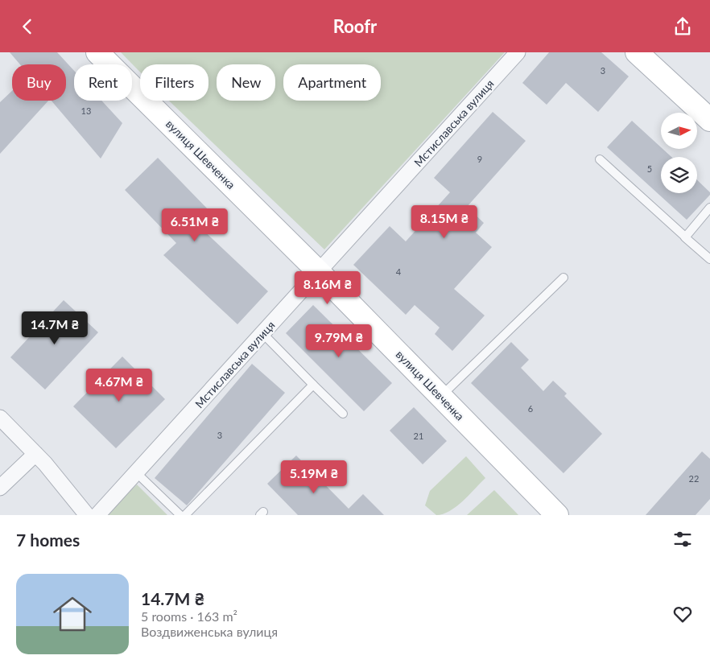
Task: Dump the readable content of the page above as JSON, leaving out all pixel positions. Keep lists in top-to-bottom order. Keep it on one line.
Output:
{"streets":{"main road":["вулиця Шевченка"],"street":["Мстиславська вулиця"]},"crossings":[["Мстиславська вулиця","вулиця Шевченка"]],"house_numbers":["3","13","9","5","4","6","3","21","22"],"north":"right","page":{"header":"Roofr","chip":["Buy","Rent","Filters","New","Apartment"],"price":["8.15M ₴","6.51M ₴","8.16M ₴","14.7M ₴","9.79M ₴","4.67M ₴","5.19M ₴"],"heading":"7 homes","list":[{"name":"14.7M ₴","note":"5 rooms · 163 m² · Воздвиженська вулиця"}]}}
